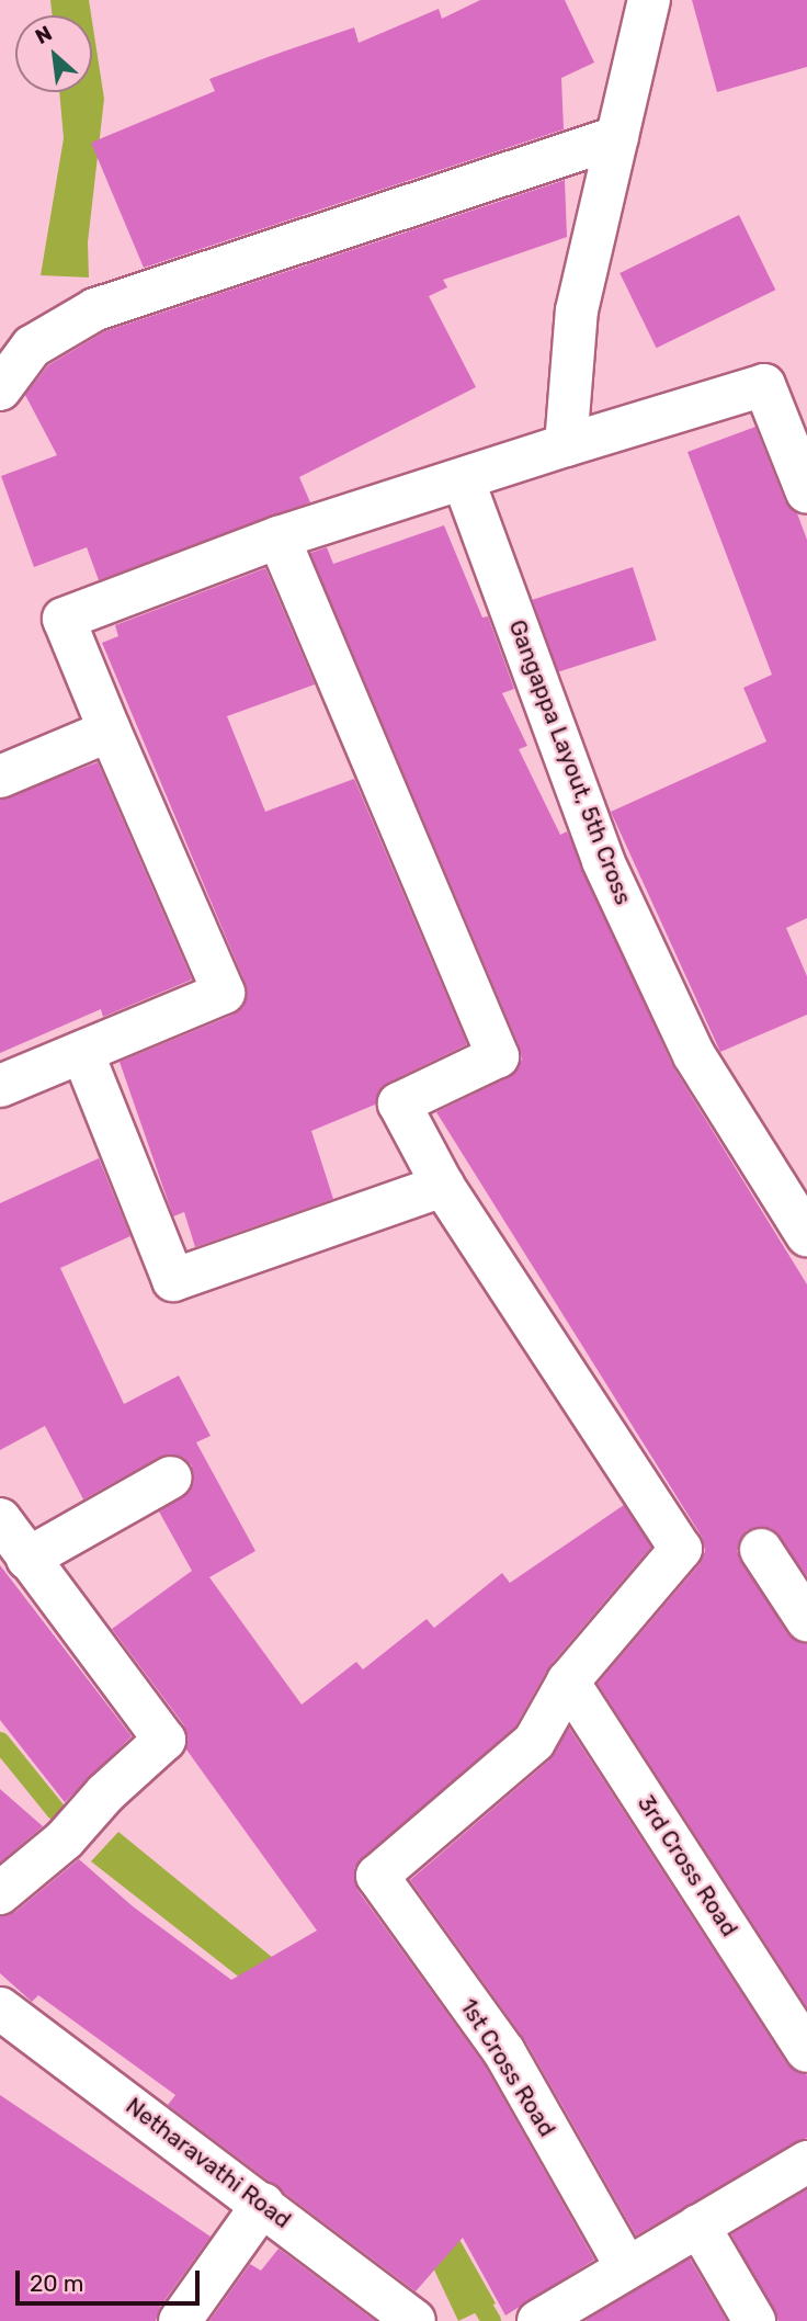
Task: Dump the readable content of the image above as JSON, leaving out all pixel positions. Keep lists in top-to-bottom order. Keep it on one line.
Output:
{"streets":{"street":["Gangappa Layout, 5th Cross","3rd Cross Road","1st Cross Road","Netharavathi Road"]},"crossings":[["3rd Cross Road","1st Cross Road"]],"scale_bar":"20 m","north":"top left"}
